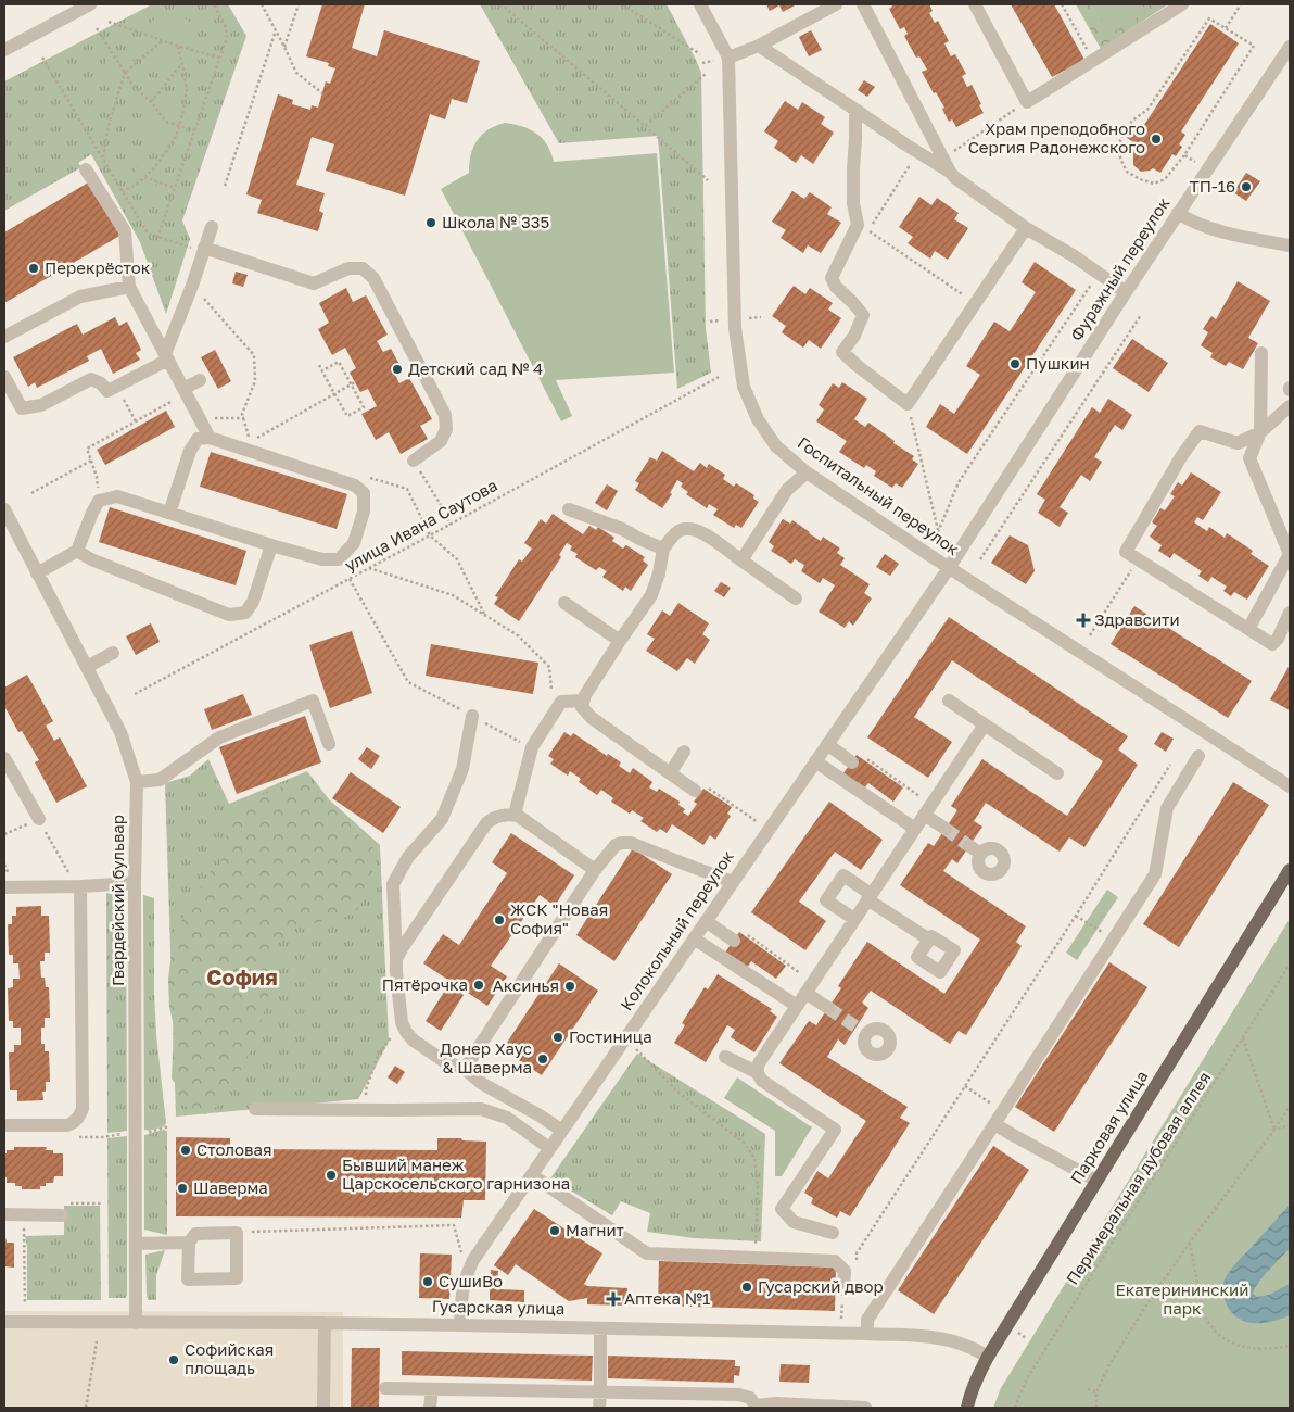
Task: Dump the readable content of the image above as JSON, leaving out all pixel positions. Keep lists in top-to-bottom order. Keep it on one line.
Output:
{"streets":{"main road":["Парковая улица"],"street":["Фуражный переулок","Госпитальный переулок","Гвардейский бульвар","Колокольный переулок","Гусарская улица"],"path":["улица Ивана Саутова","Перимеральная дубовая аллея"]},"crossings":[["Фуражный переулок","Госпитальный переулок"],["Фуражный переулок","Колокольный переулок"],["Госпитальный переулок","Колокольный переулок"],["Гвардейский бульвар","Гусарская улица"],["Колокольный переулок","Гусарская улица"],["Парковая улица","Гусарская улица"]],"districts":["София"],"parks":["Екатерининский парк"],"places":{"other":["Храм преподобного Сергия Радонежского","ТП-16","Школа № 335","Перекрёсток","Пушкин","Детский сад № 4","ЖСК \"Новая София\"","Пятёрочка","Аксинья","Гостиница","Донер Хаус & Шаверма","Столовая","Бывший манеж Царскосельского гарнизона","Шаверма","Магнит","СушиВо","Гусарский двор","Софийская площадь"],"health":["Здравсити","Аптека №1"]}}
